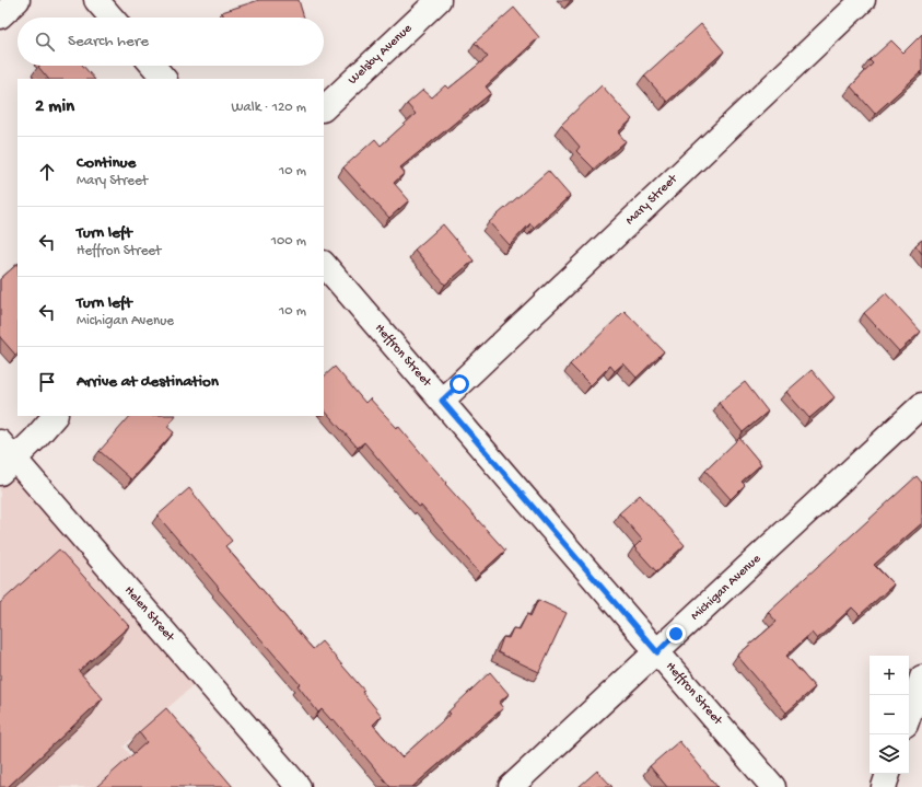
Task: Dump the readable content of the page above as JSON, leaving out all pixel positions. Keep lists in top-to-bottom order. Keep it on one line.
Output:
{"streets":{"street":["Welsby Avenue","Mary Street","Heffron Street","Michigan Avenue","Helen Street"]},"crossings":[["Mary Street","Heffron Street"],["Heffron Street","Michigan Avenue"]],"page":{"search":"Search here","heading":["2 min","Walk · 120 m"],"list":[["Continue","Mary Street","10 m"],["Turn left","Heffron Street","100 m"],["Turn left","Michigan Avenue","10 m"],"Arrive at destination"],"map_buttons":["+","−"]}}
